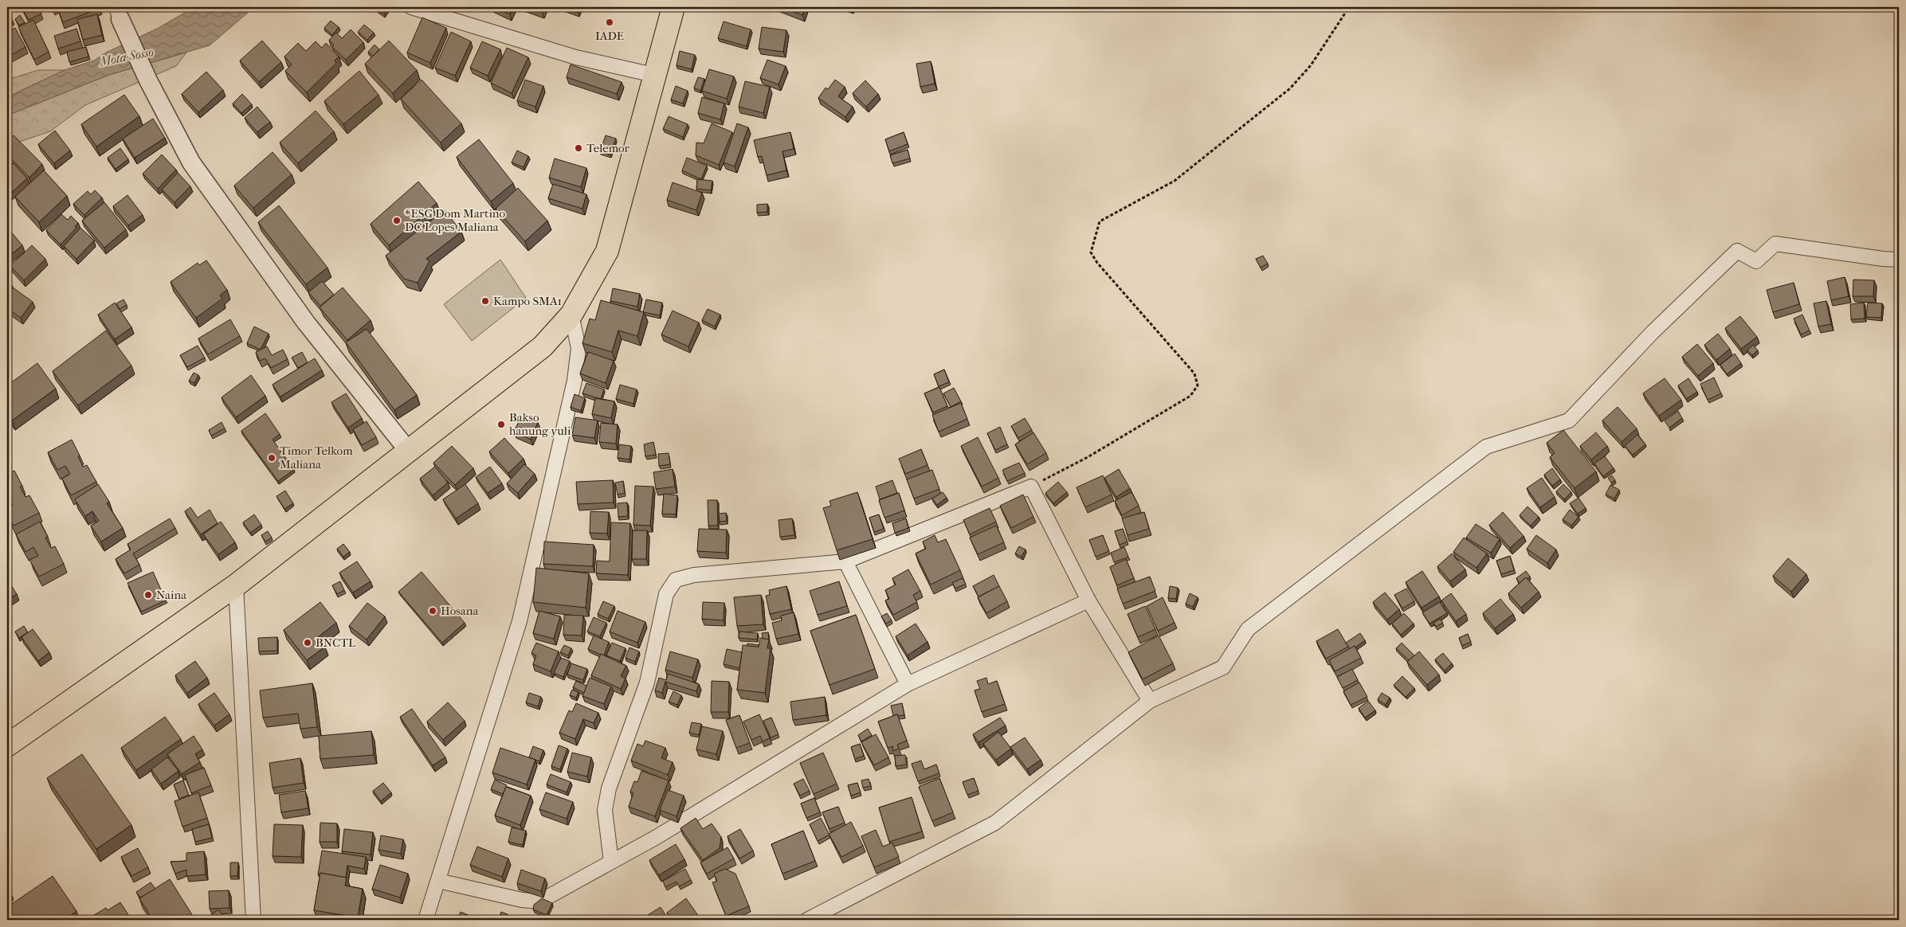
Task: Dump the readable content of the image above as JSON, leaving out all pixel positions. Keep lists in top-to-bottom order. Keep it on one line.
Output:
{"water":["Mota Sosso"],"places":["IADE","Telemor","*ESG Dom Martino DC Lopes Maliana","Kampo SMA1","Bakso hanung yuli","Timor Telkom Maliana","Naina","Hosana","BNCTL"]}
